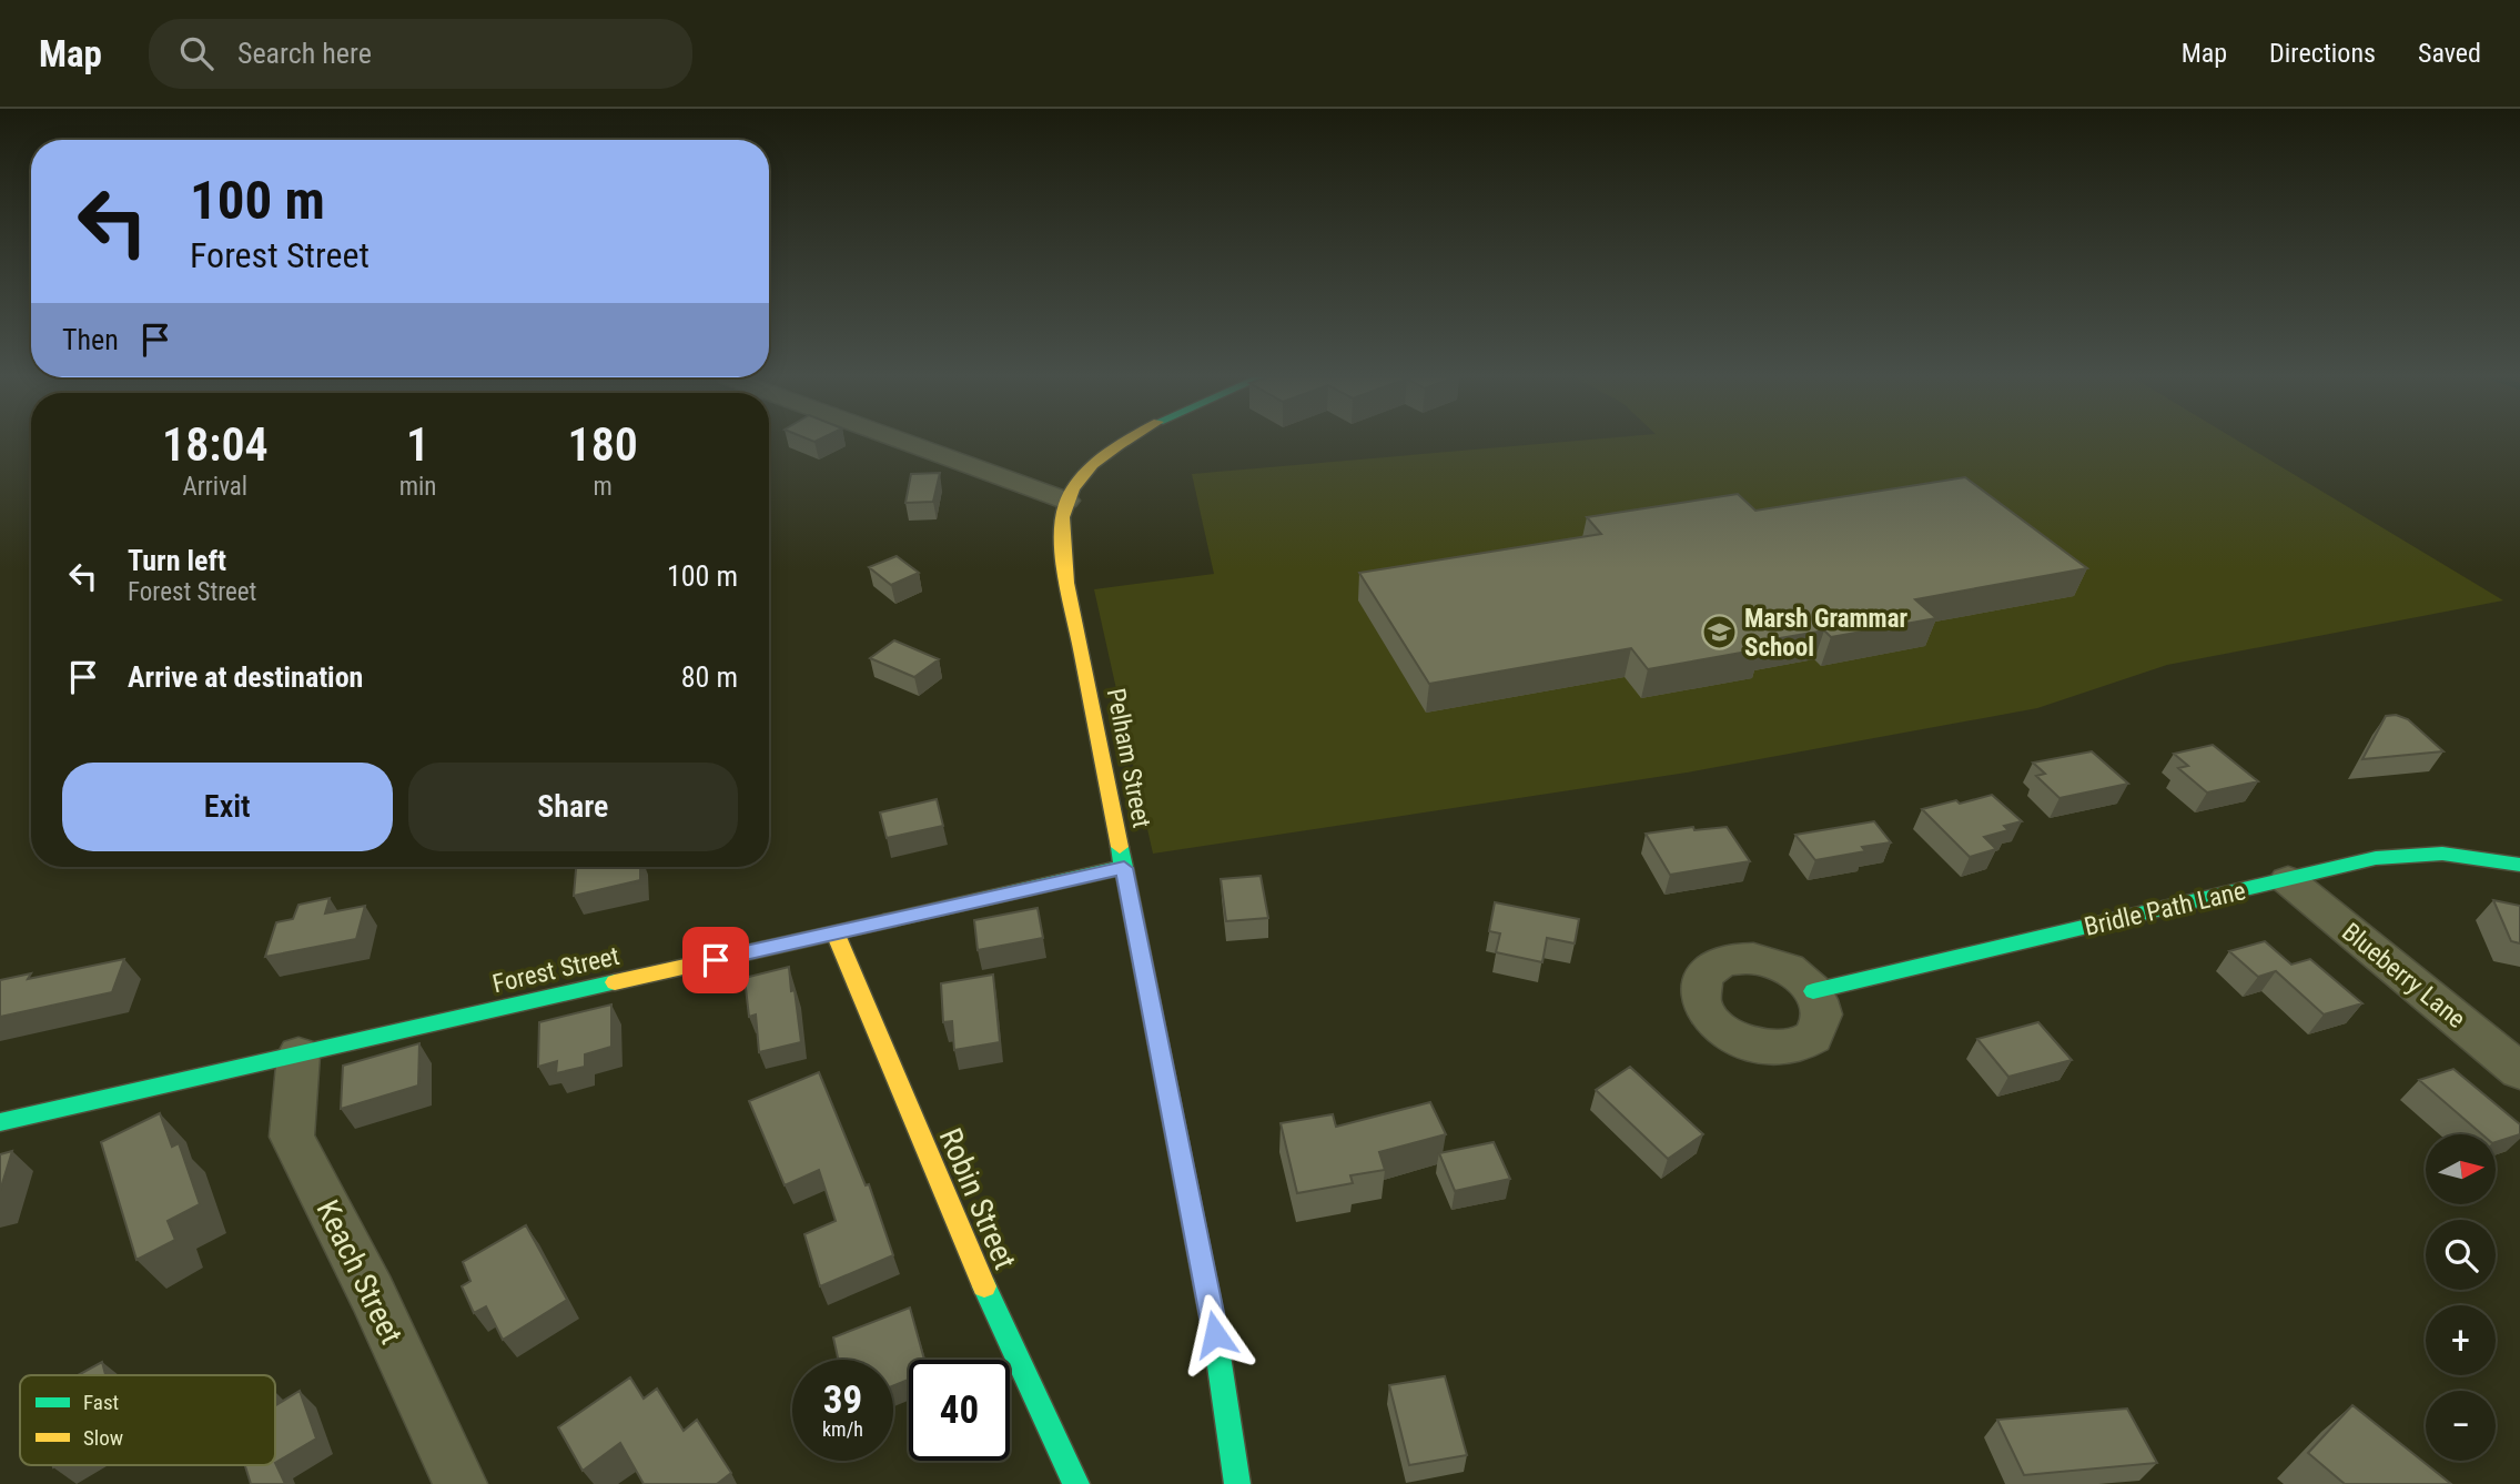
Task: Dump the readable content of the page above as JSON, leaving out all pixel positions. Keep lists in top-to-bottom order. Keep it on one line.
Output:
{"streets":{"street":["Pelham Street","Bridle Path Lane","Forest Street","Blueberry Lane","Robin Street","Keach Street"]},"crossings":[["Pelham Street","Forest Street"],["Bridle Path Lane","Blueberry Lane"],["Forest Street","Robin Street"],["Forest Street","Keach Street"]],"places":{"school or university":["Marsh Grammar School"]},"legend":["Fast","Slow"],"north":"right","page":{"header":"Map","search":"Search here","nav":["Map","Directions","Saved"],"turn":["100 m","Forest Street"],"then":"Then","eta":["18:04","Arrival","1","min","180","m"],"list":[{"name":"Turn left","note":"Forest Street","value":"100 m"},{"name":"Arrive at destination","value":"80 m"}],"buttons":["Exit","Share"],"map_buttons":["+","−"],"speed":"39 km/h","limit":"40"}}
